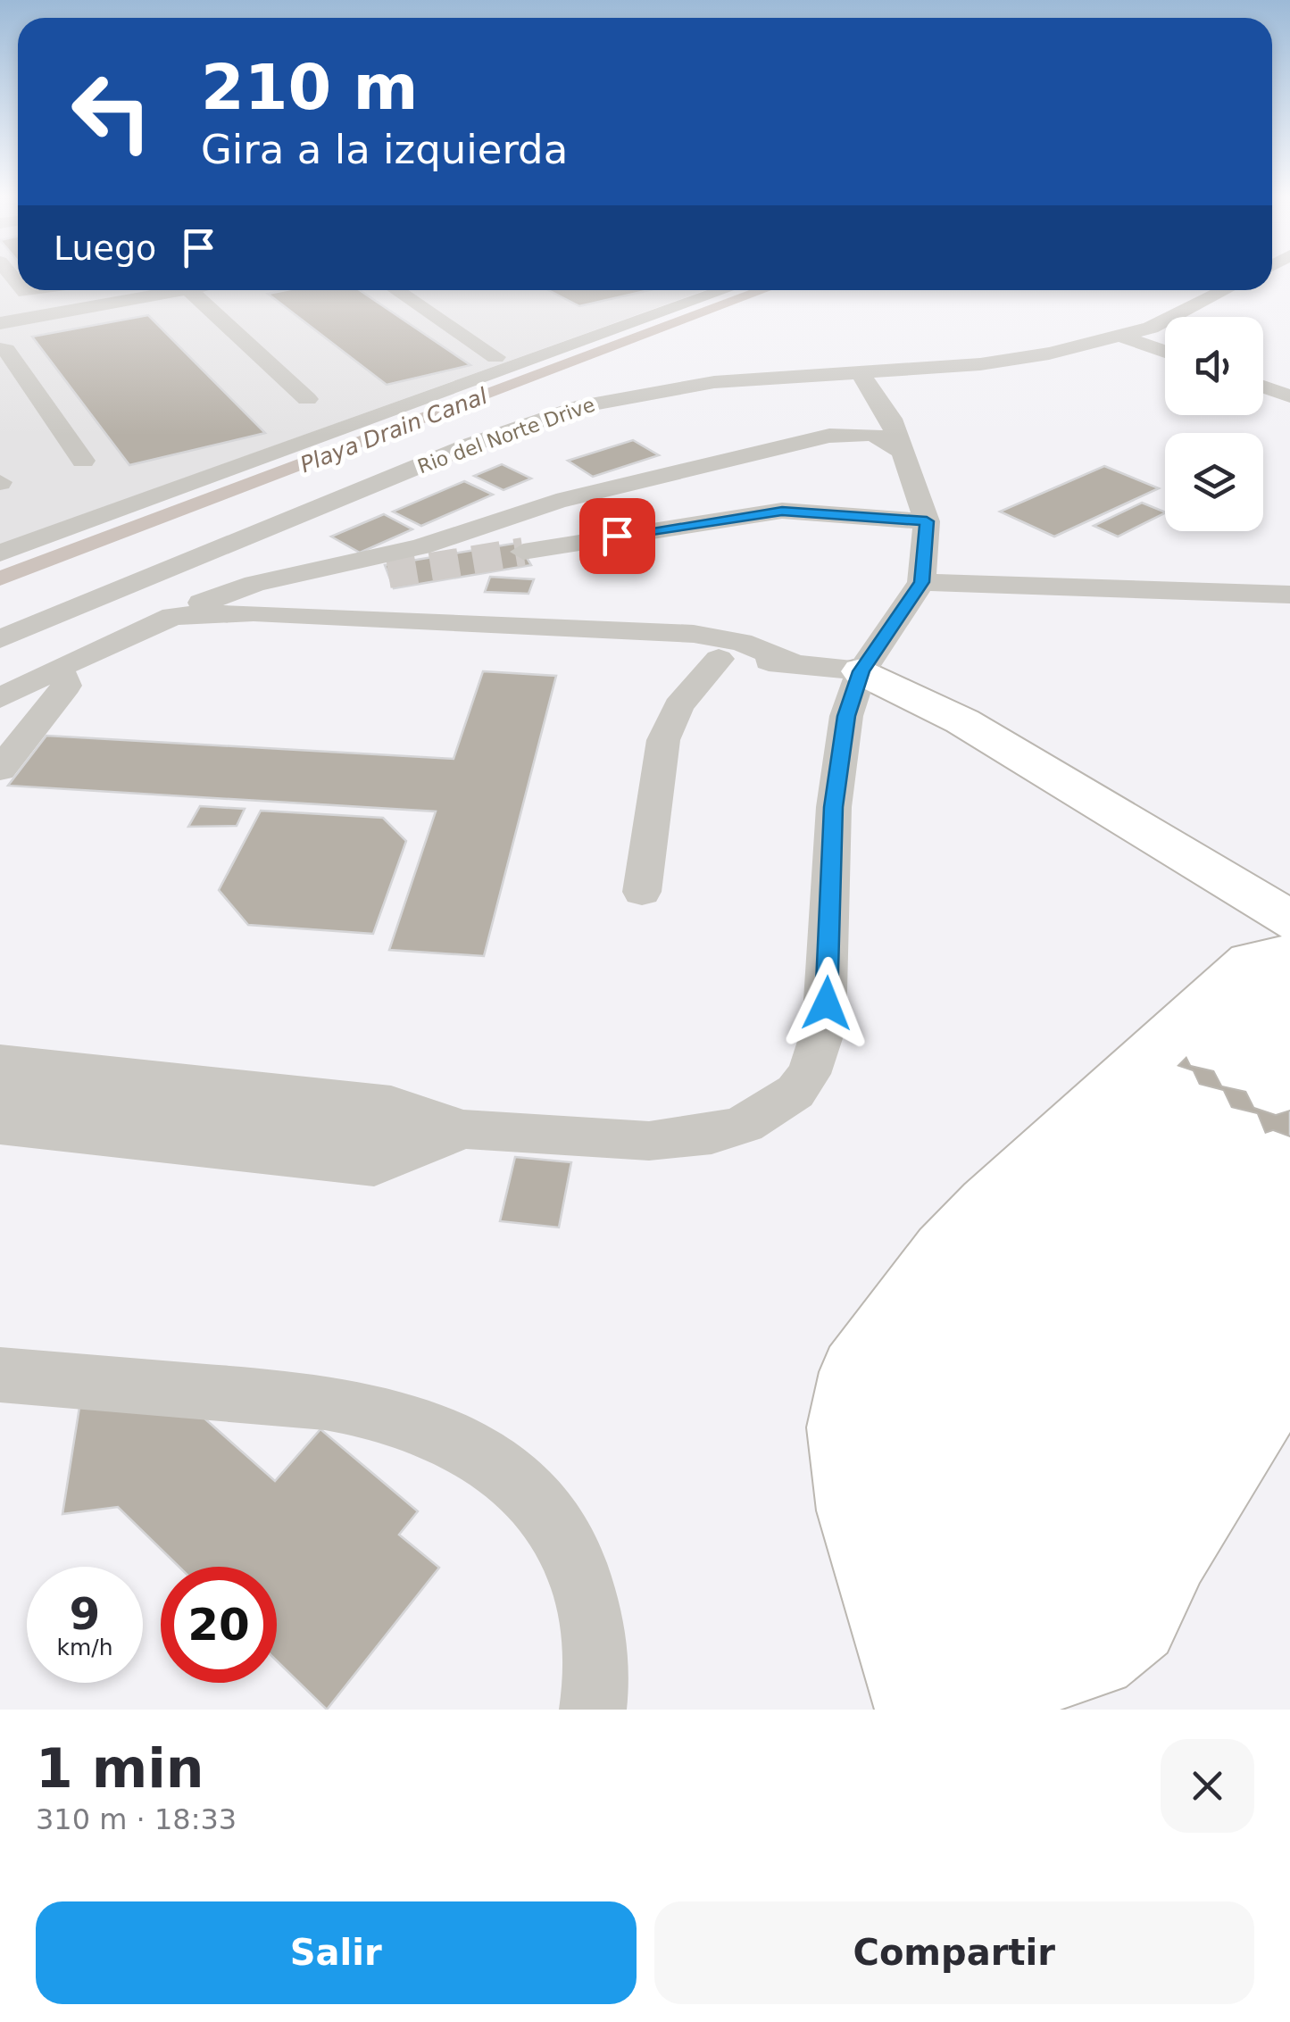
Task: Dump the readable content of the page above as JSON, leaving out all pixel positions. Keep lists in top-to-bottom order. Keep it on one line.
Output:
{"streets":{"street":["Rio del Norte Drive"]},"water":["Playa Drain Canal"],"page":{"turn":["210 m","Gira a la izquierda"],"then":"Luego","speed":"9 km/h","limit":"20","heading":["1 min","310 m · 18:33"],"buttons":["Salir","Compartir"]}}
